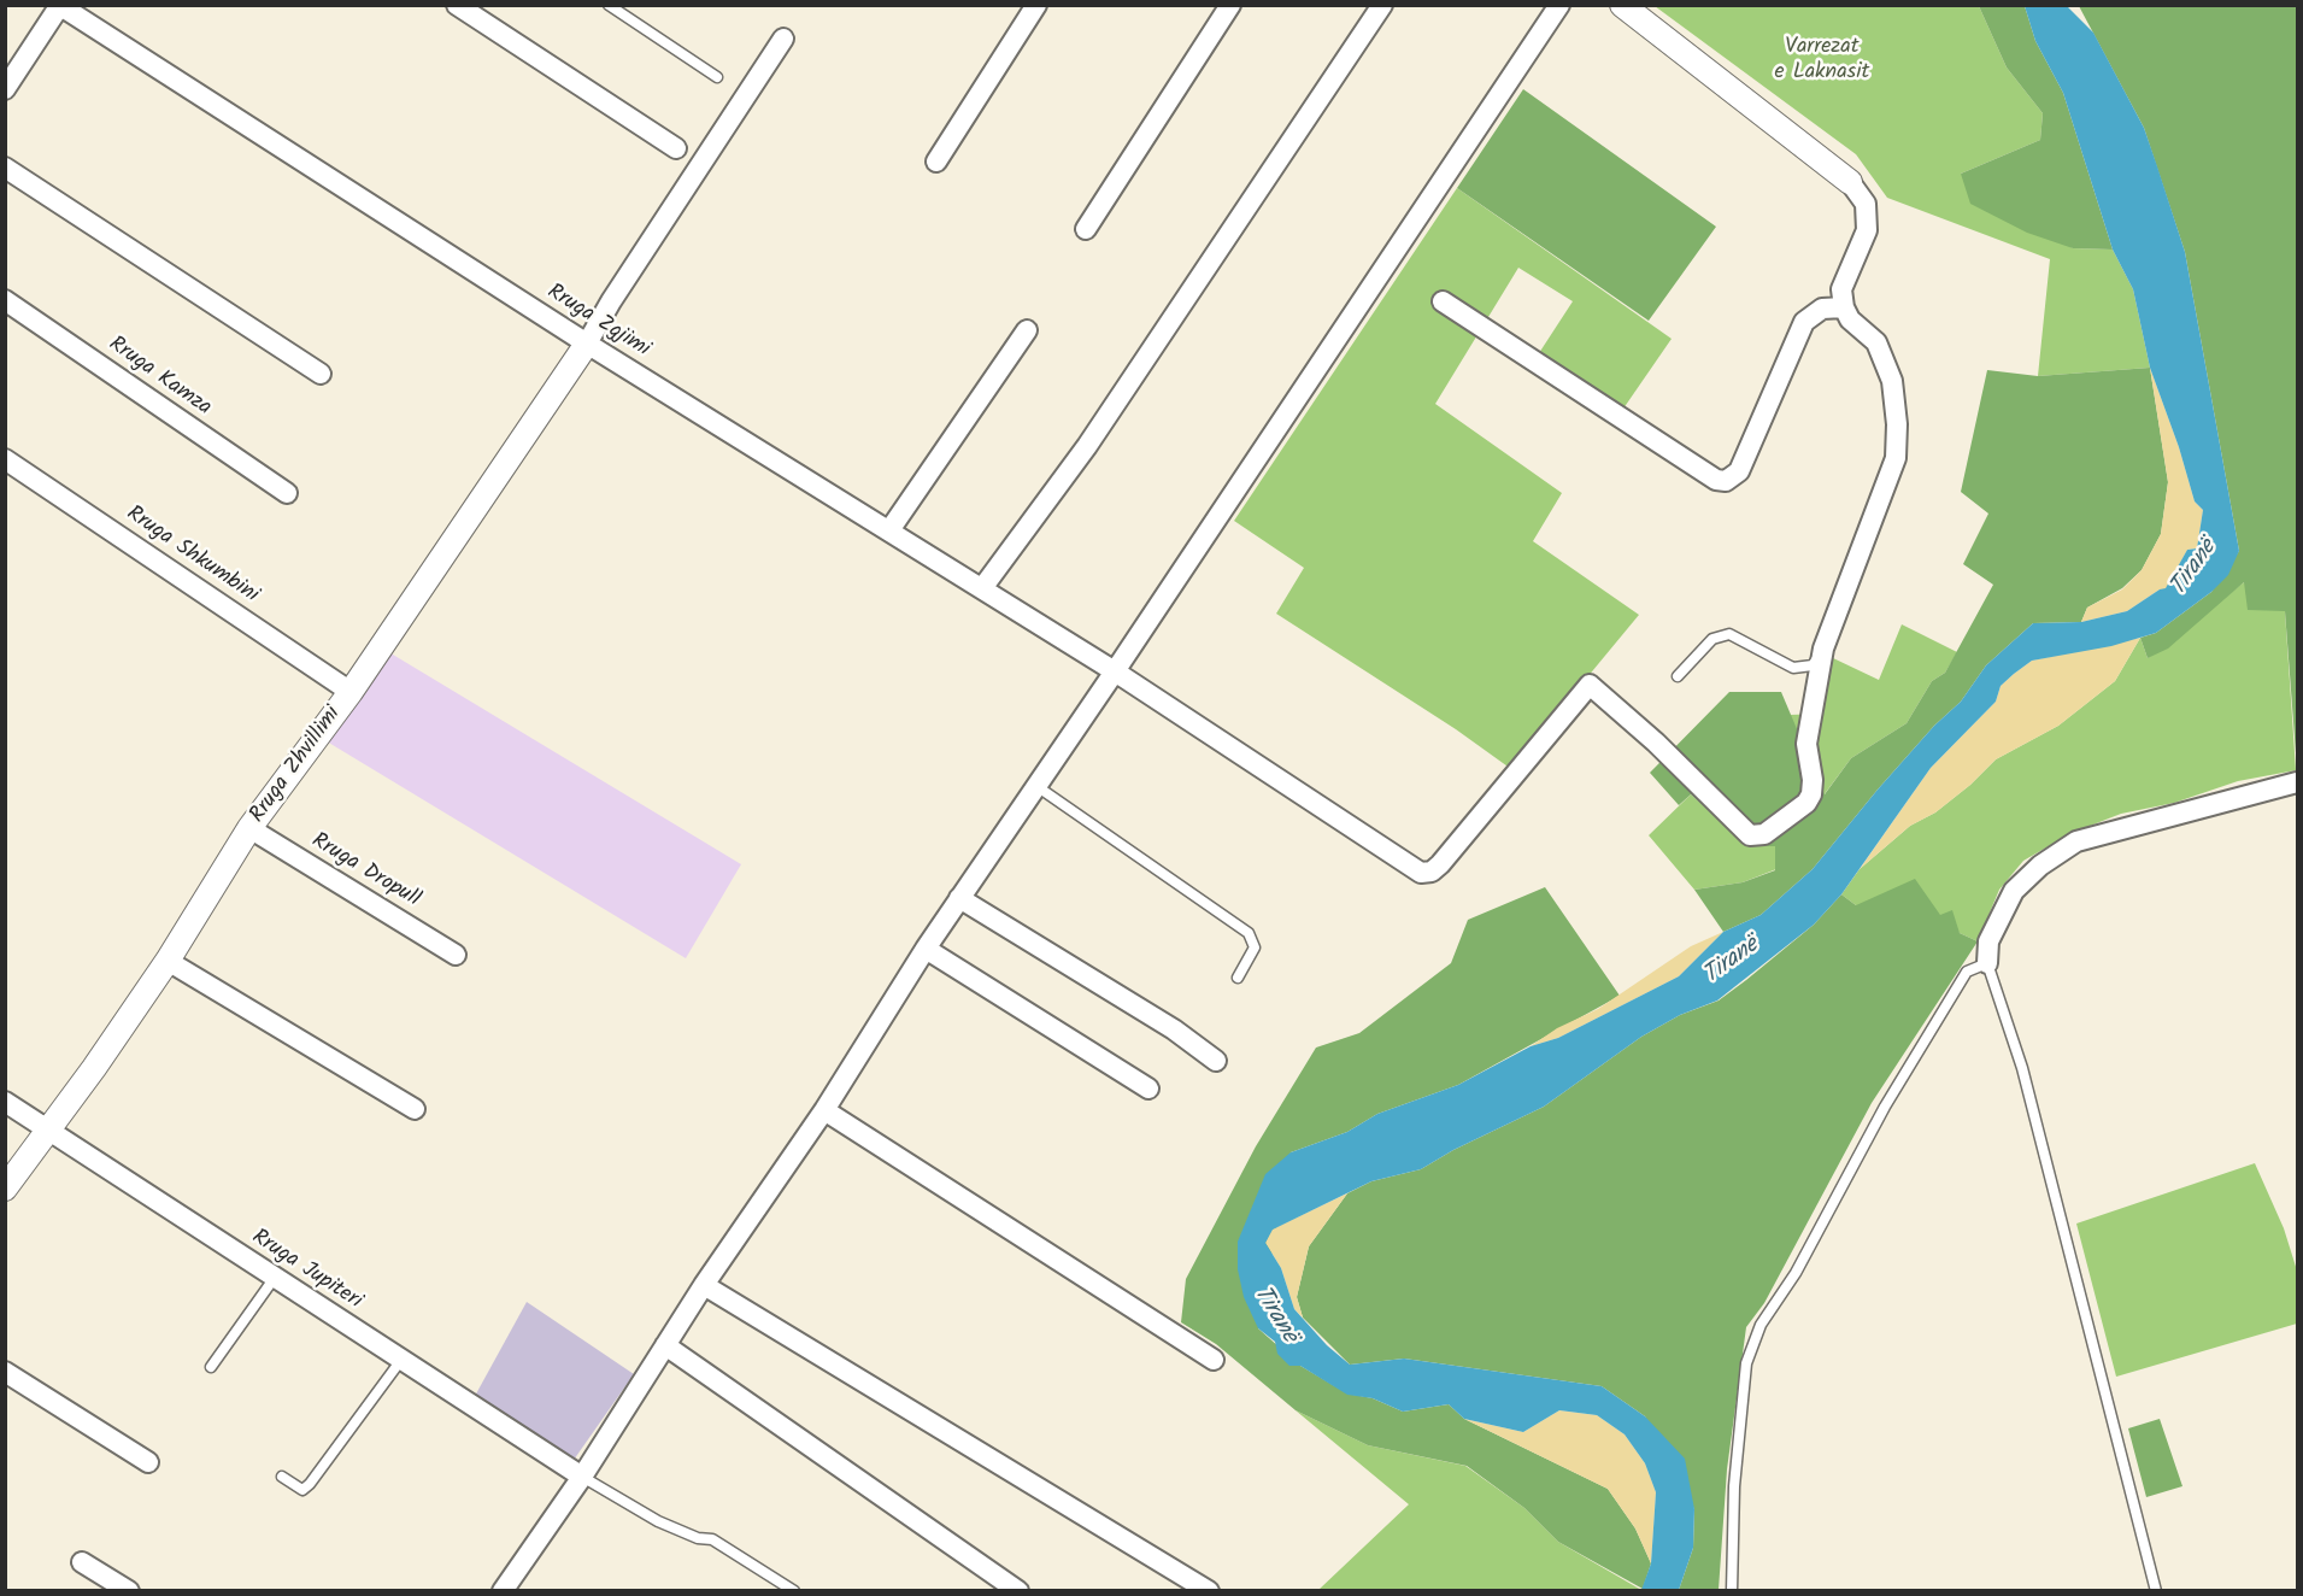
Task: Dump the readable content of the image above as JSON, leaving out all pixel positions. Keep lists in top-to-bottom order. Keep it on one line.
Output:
{"streets":{"street":["Rruga Zgjimi","Rruga Kamza","Rruga Shkumbini","Rruga Zhvillimi","Rruga Dropull","Rruga Jupiteri"]},"crossings":[["Rruga Zgjimi","Rruga Zhvillimi"],["Rruga Shkumbini","Rruga Zhvillimi"],["Rruga Zhvillimi","Rruga Dropull"],["Rruga Zhvillimi","Rruga Jupiteri"]],"water":["Tiranë"],"parks":["Varrezat e Laknasit"]}
